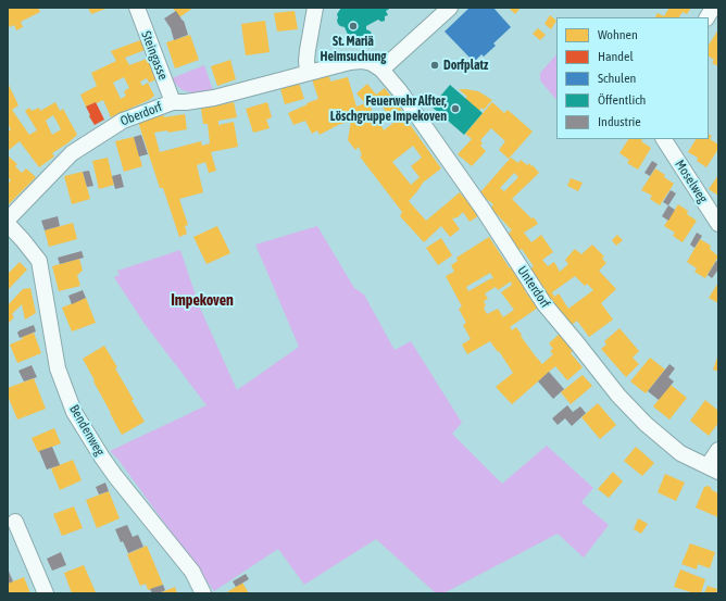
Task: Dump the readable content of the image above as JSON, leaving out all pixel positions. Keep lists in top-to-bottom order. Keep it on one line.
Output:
{"streets":{"street":["Steingasse","Oberdorf","Moselweg","Unterdorf","Bendenweg"]},"crossings":[["Steingasse","Oberdorf"],["Oberdorf","Unterdorf"]],"districts":["Impekoven"],"places":["St. Mariä Heimsuchung","Dorfplatz","Feuerwehr Alfter, Löschgruppe Impekoven"],"legend":["Wohnen","Handel","Schulen","Öffentlich","Industrie"]}
